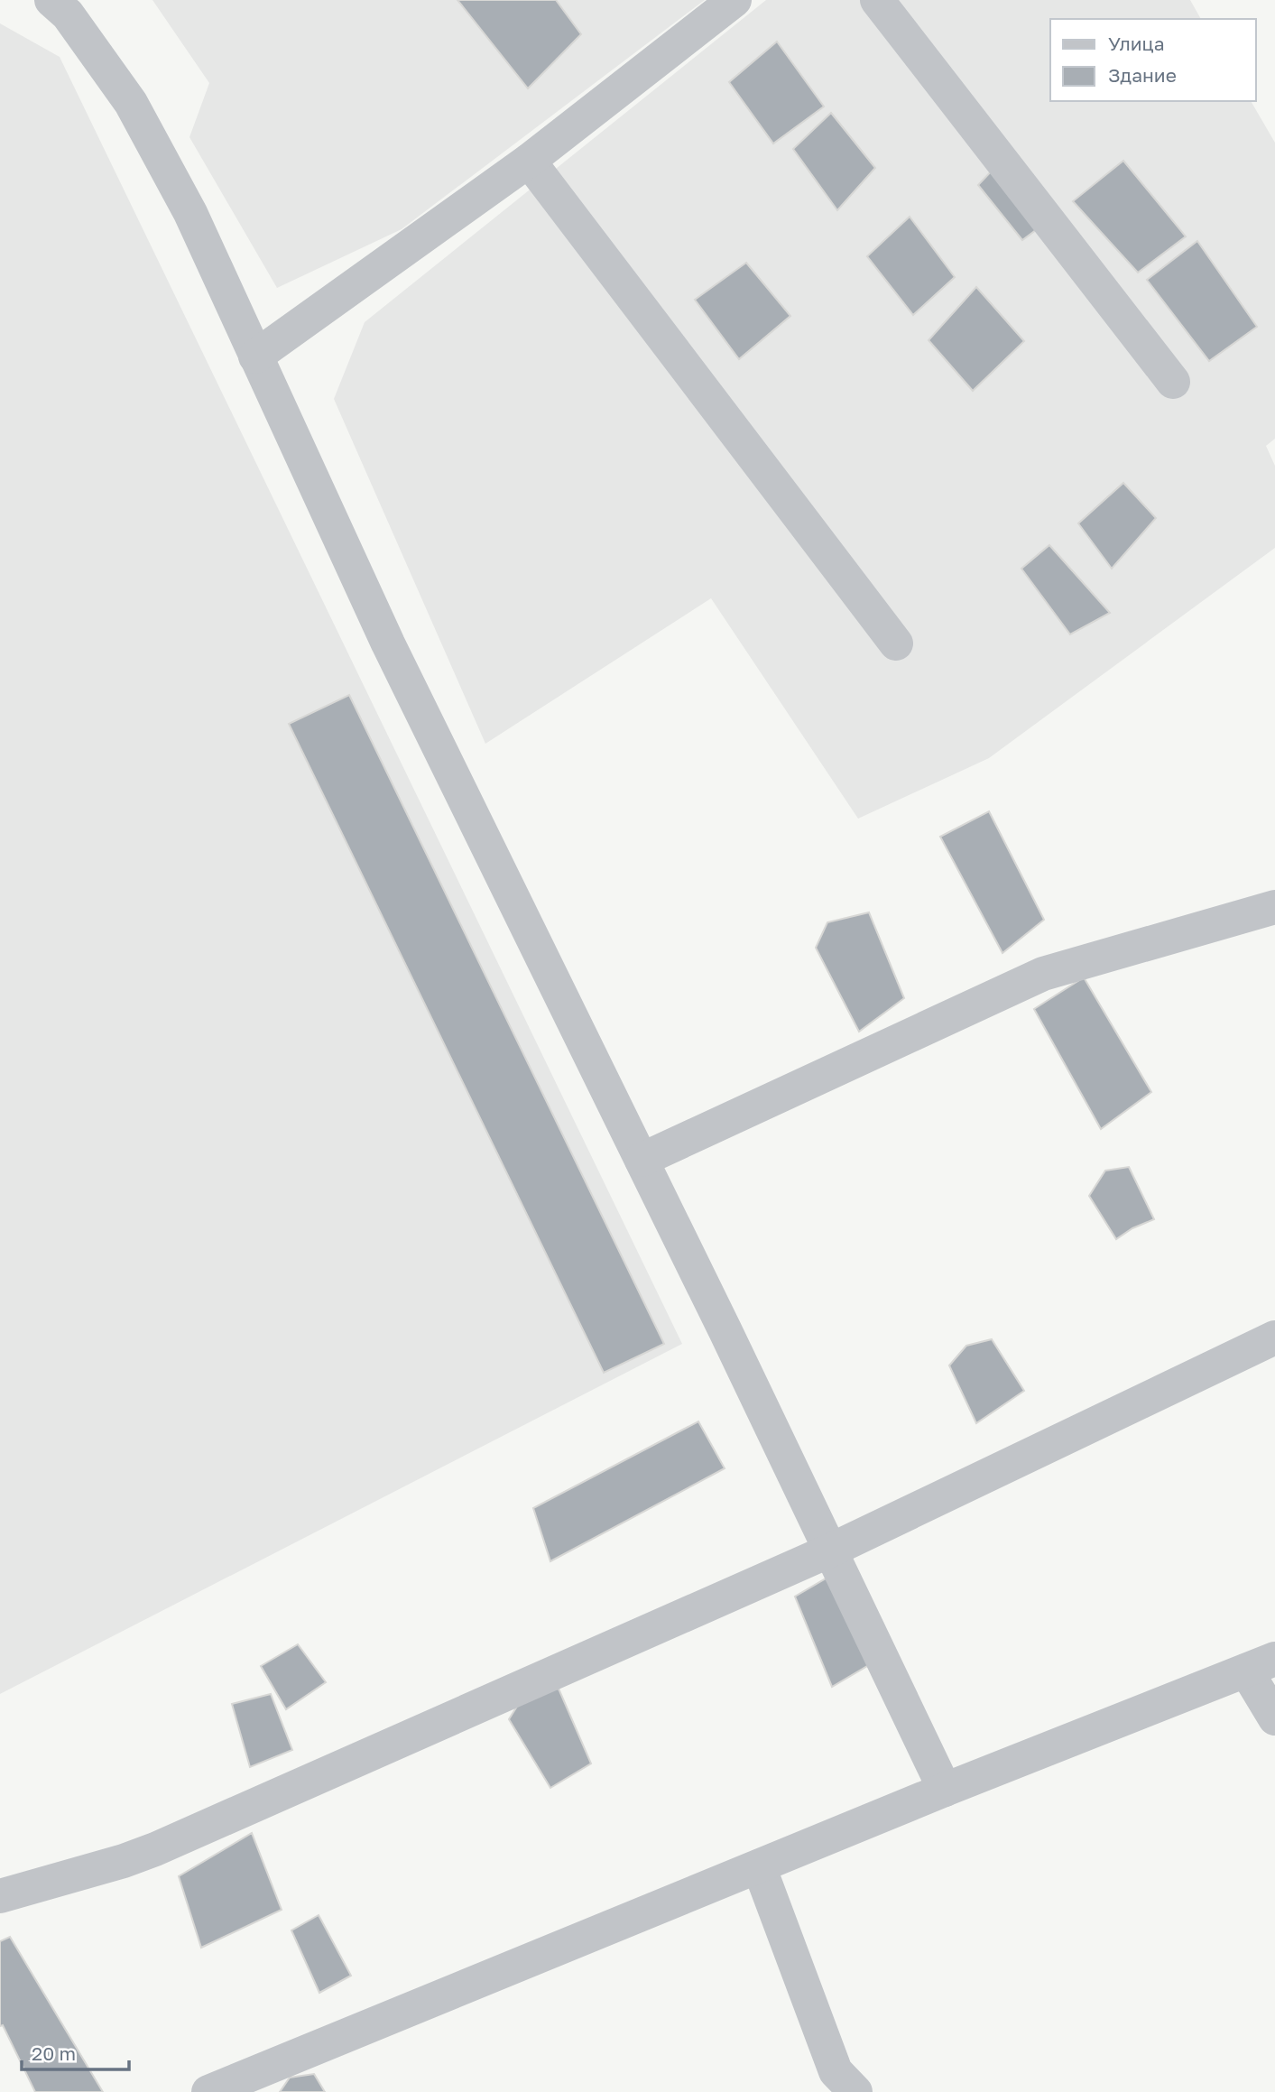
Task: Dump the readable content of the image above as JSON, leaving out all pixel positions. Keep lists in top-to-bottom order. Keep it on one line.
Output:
{"legend":["Улица","Здание"],"scale_bar":"20 m"}
